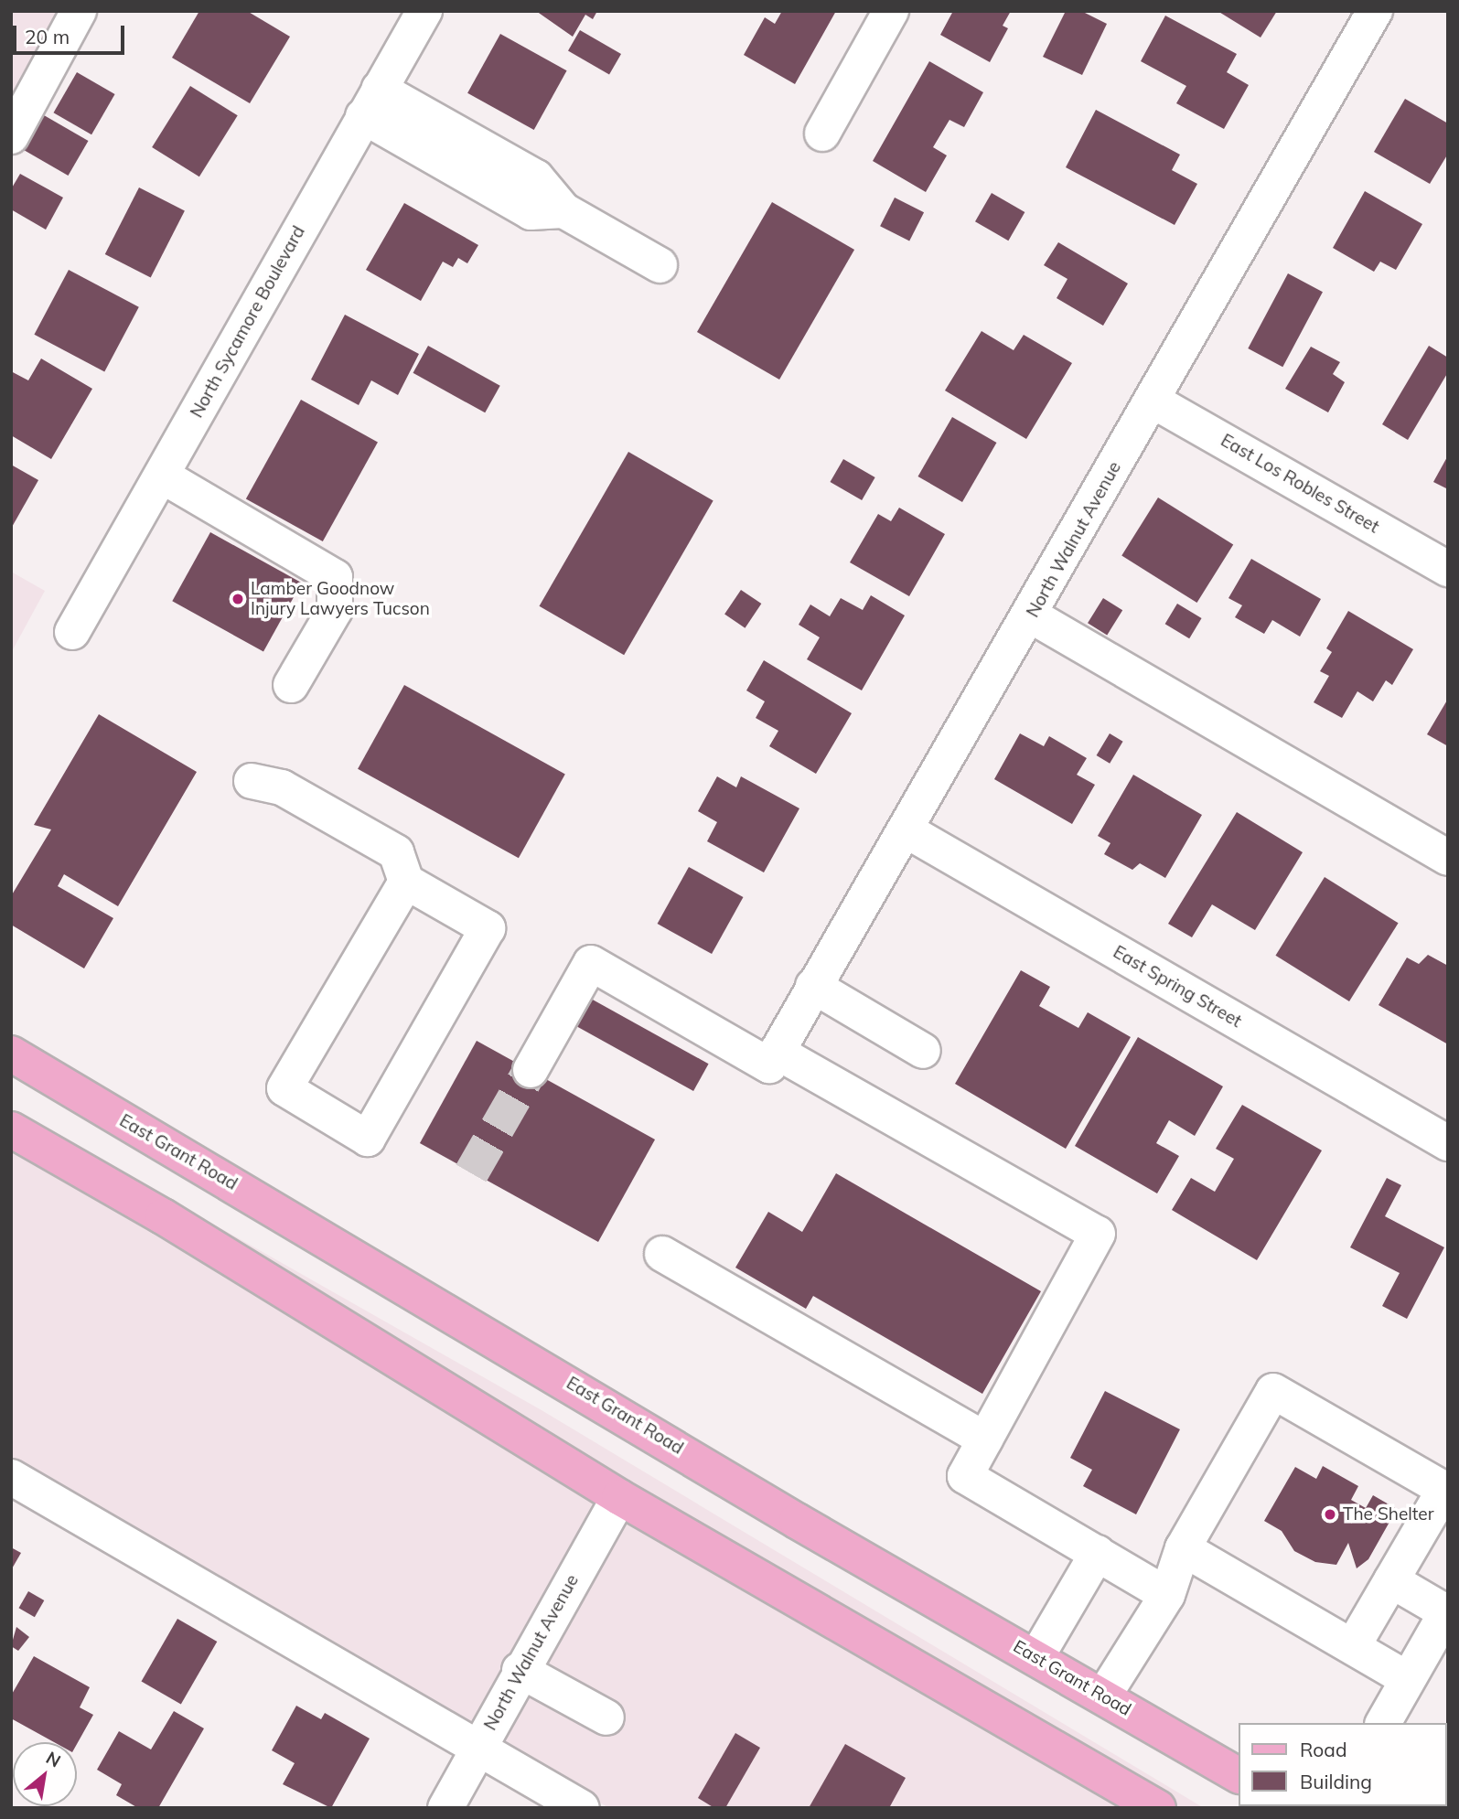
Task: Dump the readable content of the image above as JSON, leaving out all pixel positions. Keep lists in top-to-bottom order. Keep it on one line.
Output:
{"streets":{"main road":["East Grant Road"],"street":["North Sycamore Boulevard","East Los Robles Street","North Walnut Avenue","East Spring Street"]},"crossings":[["East Los Robles Street","North Walnut Avenue"],["North Walnut Avenue","East Spring Street"]],"places":["Lamber Goodnow Injury Lawyers Tucson","The Shelter"],"legend":["Road","Building"],"scale_bar":"20 m","north":"top right"}
